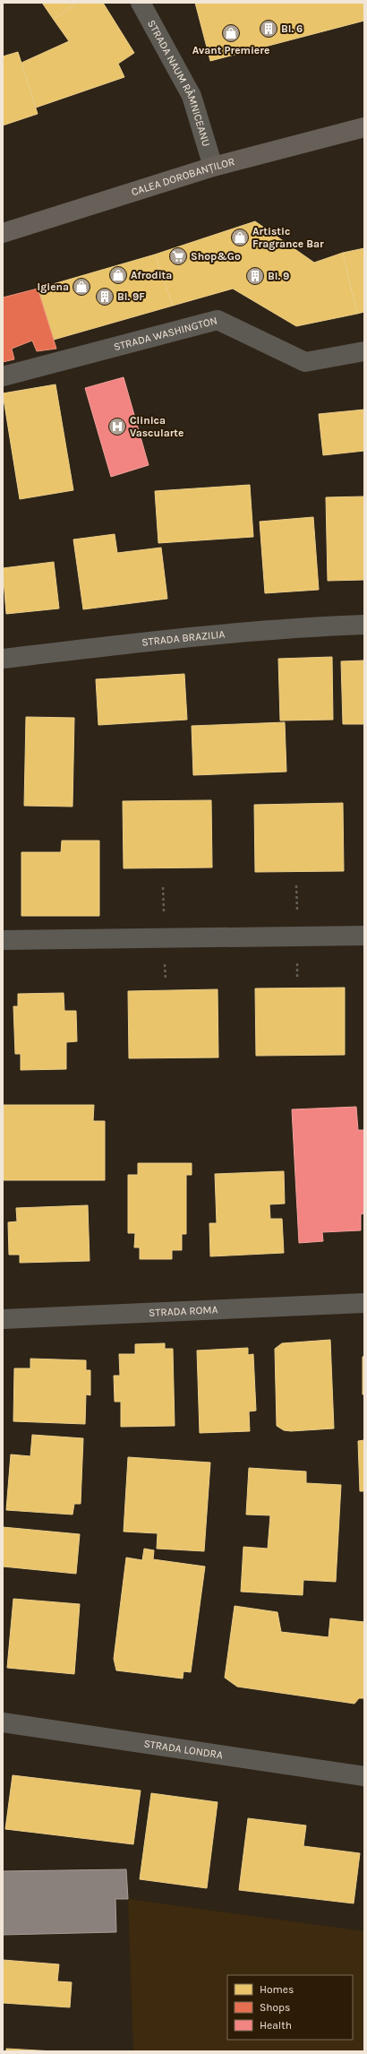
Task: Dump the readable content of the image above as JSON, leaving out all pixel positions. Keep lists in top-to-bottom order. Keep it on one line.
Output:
{"streets":{"main road":["CALEA DOROBANȚILOR"],"street":["STRADA NAUM RÂMNICEANU","STRADA WASHINGTON","STRADA BRAZILIA","STRADA ROMA","STRADA LONDRA"]},"crossings":[["STRADA NAUM RÂMNICEANU","CALEA DOROBANȚILOR"]],"places":{"building":["Bl. 6","Bl. 9","Bl. 9F"],"shop":["Avant Premiere","Artistic Fragrance Bar","Afrodita","Igiena"],"supermarket":["Shop&Go"],"hospital":["Clinica Vascularte"]},"legend":["Homes","Shops","Health"]}
